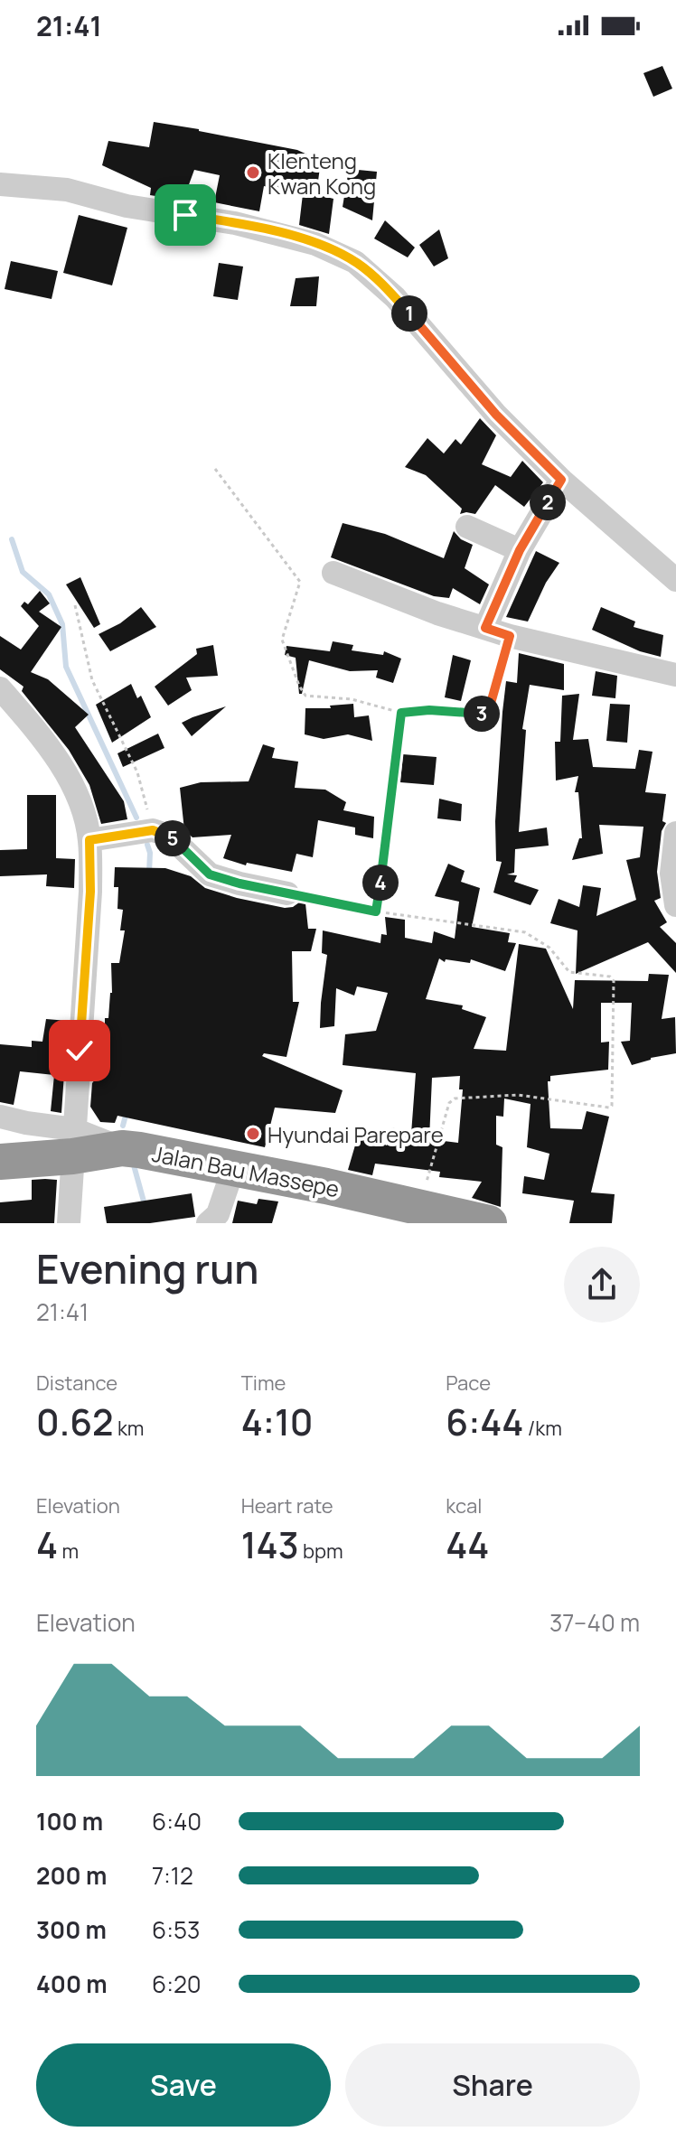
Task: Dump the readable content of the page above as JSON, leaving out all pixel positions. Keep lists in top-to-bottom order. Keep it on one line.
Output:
{"streets":{"highway":["Jalan Bau Massepe"]},"places":["Klenteng Kwan Kong","Hyundai Parepare"],"page":{"status":"21:41","pins":["1","2","3","5","4"],"heading":["Evening run","21:41"],"stats":[["Distance","0.62 km"],["Time","4:10"],["Pace","6:44 /km"],["Elevation","4 m"],["Heart rate","143 bpm"],["kcal","44"]],"chart":["Elevation","37–40 m"],"list":[{"name":"100 m","note":"6:40"},{"name":"200 m","note":"7:12"},{"name":"300 m","note":"6:53"},{"name":"400 m","note":"6:20"}],"buttons":["Save","Share"]}}
